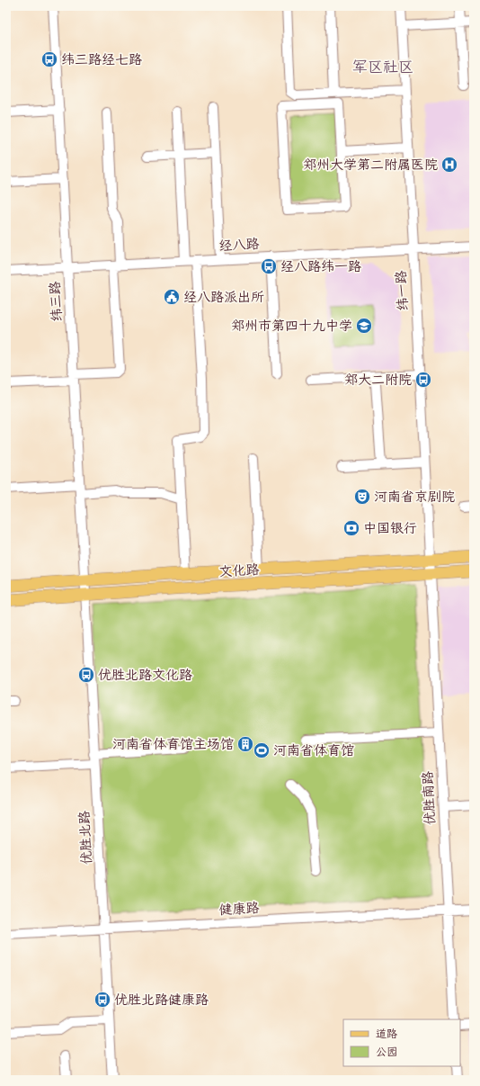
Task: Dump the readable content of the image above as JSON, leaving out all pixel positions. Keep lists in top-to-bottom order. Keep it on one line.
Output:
{"streets":{"main road":["文化路"],"street":["经八路","纬一路","纬三路","优胜南路","优胜北路","健康路"]},"crossings":[["经八路","纬一路"],["经八路","纬三路"],["纬一路","文化路"],["纬一路","优胜南路"],["纬三路","文化路"],["纬三路","优胜北路"],["文化路","优胜南路"],["文化路","优胜北路"],["优胜南路","健康路"],["优胜北路","健康路"]],"districts":["军区社区"],"places":{"bus stop":["纬三路经七路","经八路纬一路","郑大二附院","优胜北路文化路","优胜北路健康路"],"hospital":["郑州大学第二附属医院"],"public building":["经八路派出所"],"school or university":["郑州市第四十九中学"],"theatre":["河南省京剧院"],"bank":["中国银行"],"building":["河南省体育馆主场馆"],"sports":["河南省体育馆"]},"legend":["道路","公园"]}
